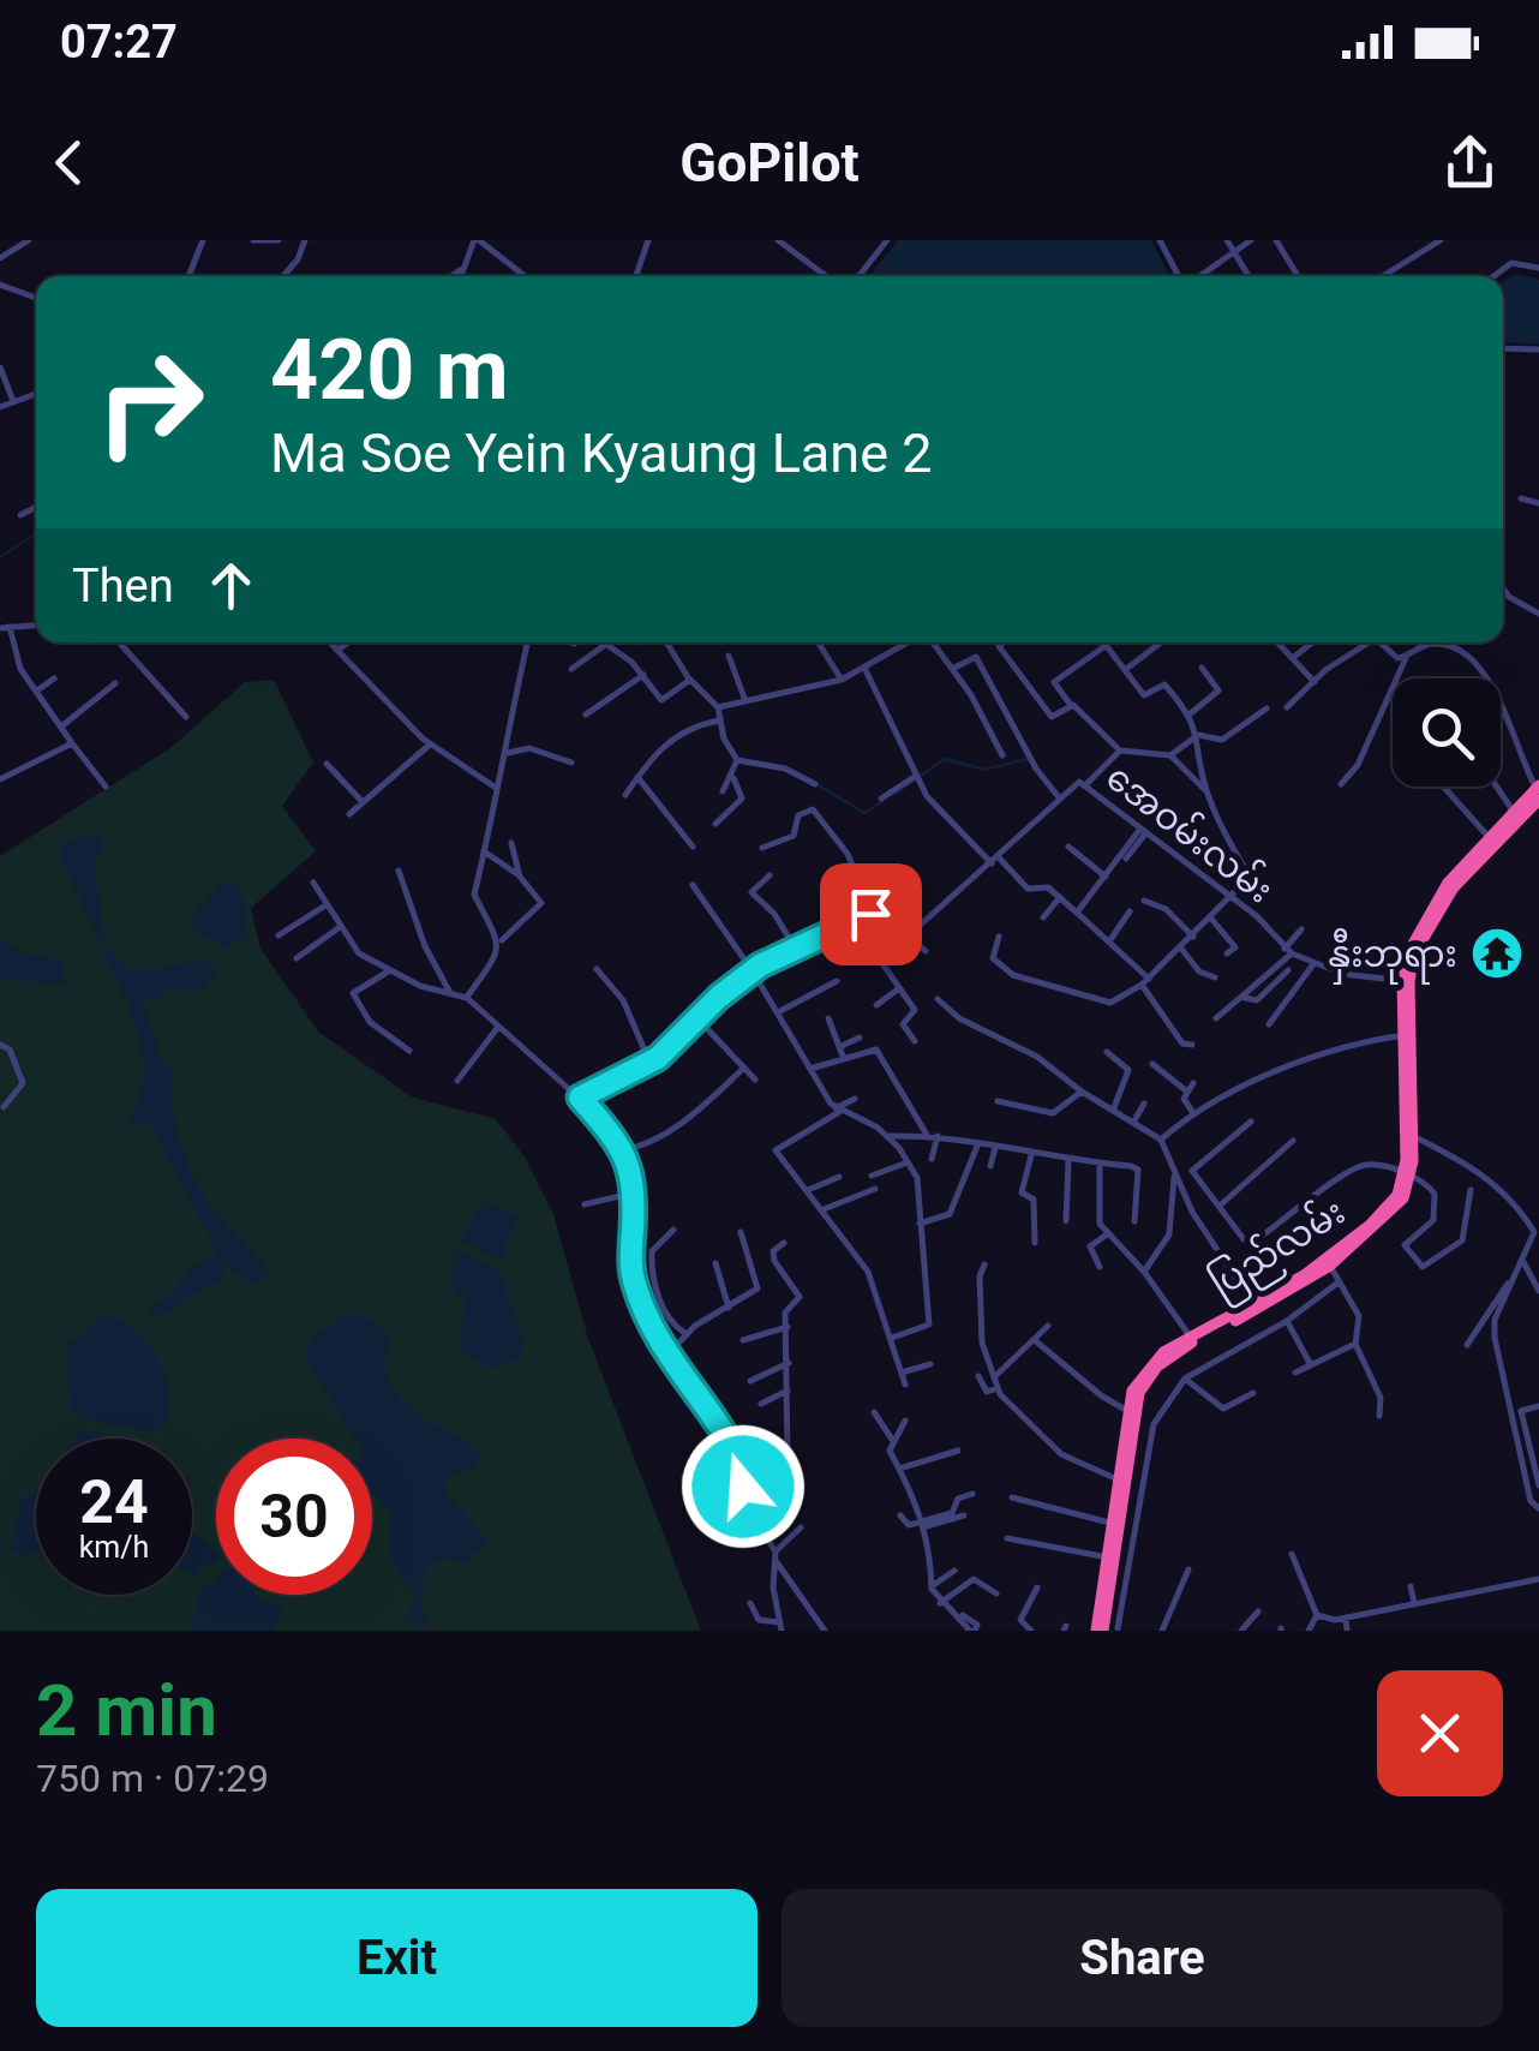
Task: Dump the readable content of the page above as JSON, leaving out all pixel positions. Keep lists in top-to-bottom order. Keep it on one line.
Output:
{"streets":{"highway":["ပြည်လမ်း"],"street":["အေဝမ်းလမ်း"]},"places":{"temple":["နှီးဘုရား"]},"page":{"status":"07:27","header":"GoPilot","turn":["420 m","Ma Soe Yein Kyaung Lane 2"],"then":"Then","speed":"24 km/h","limit":"30","heading":["2 min","750 m · 07:29"],"buttons":["Exit","Share"]}}
